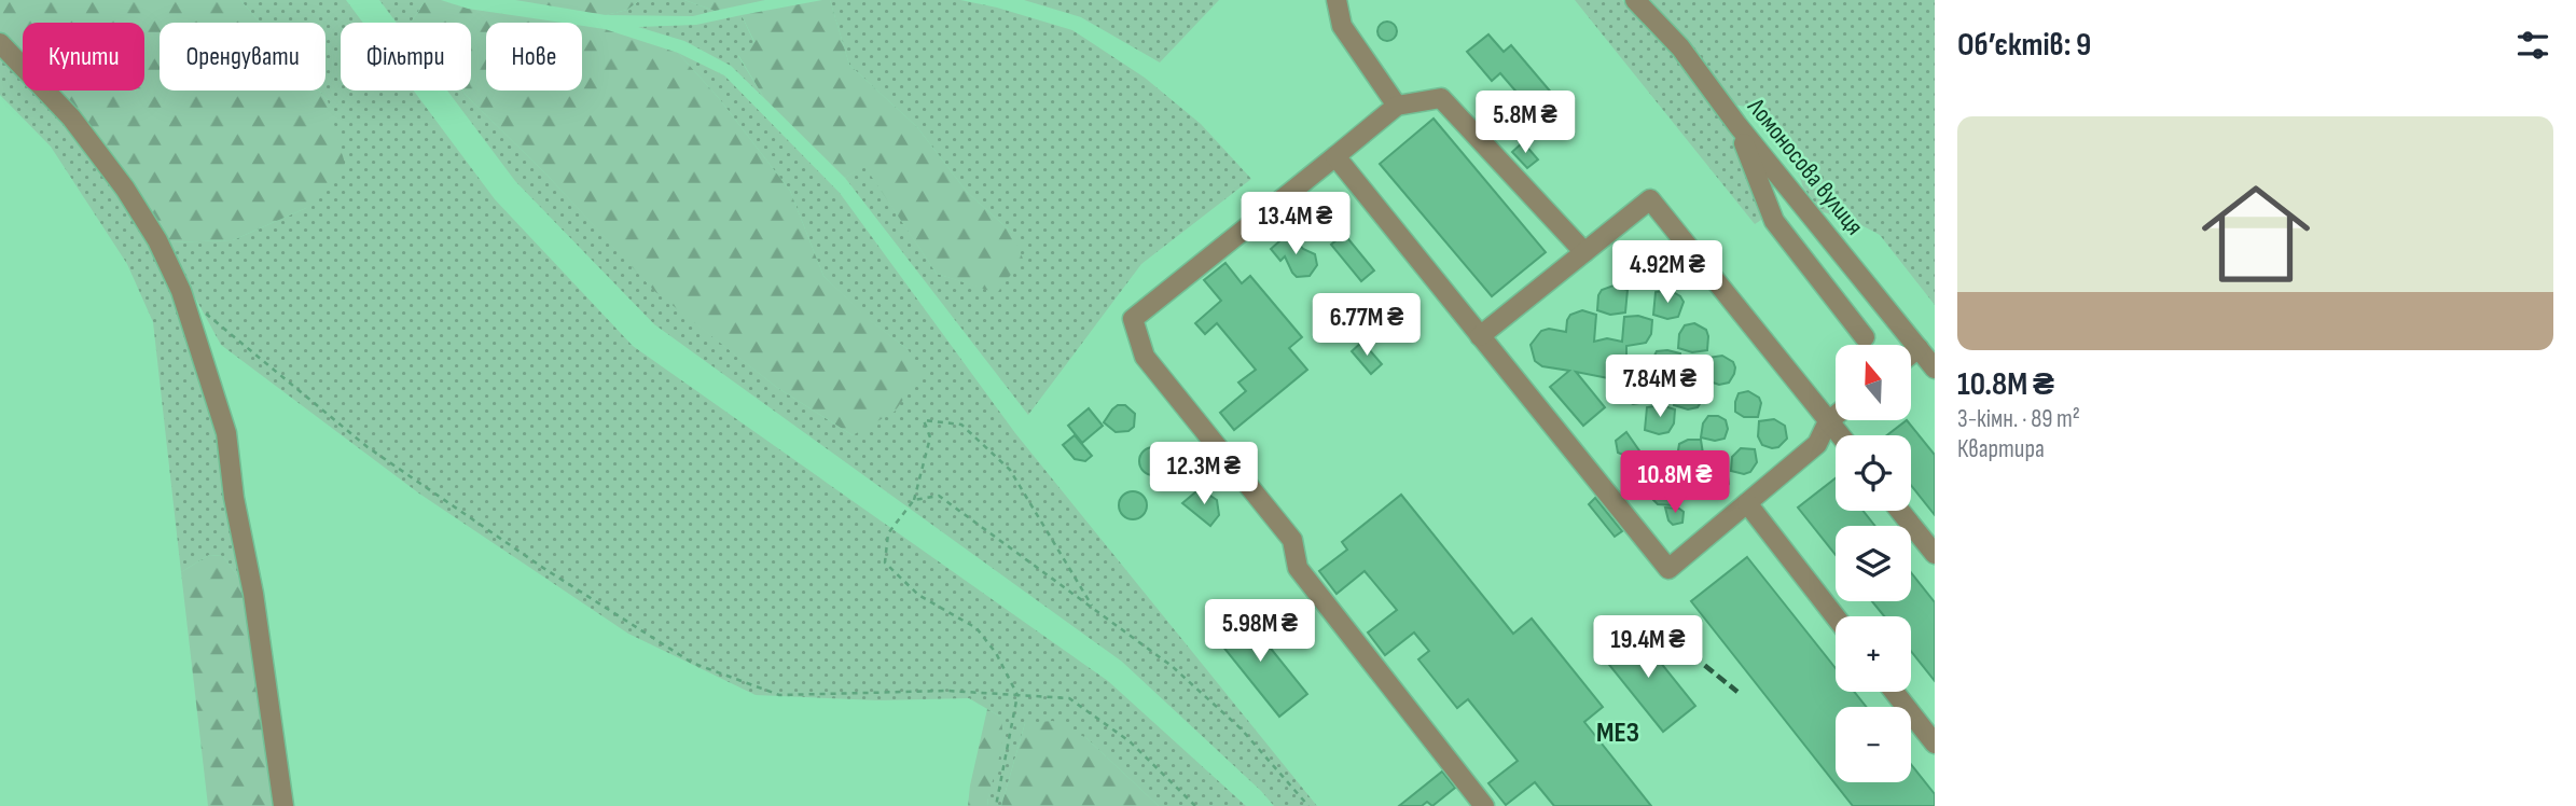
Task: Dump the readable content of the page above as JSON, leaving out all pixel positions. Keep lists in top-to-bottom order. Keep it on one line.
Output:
{"streets":{"street":["Ломоносова вулиця"]},"districts":["МЕЗ"],"north":"top","page":{"heading":"Об’єктів: 9","chip":["Купити","Орендувати","Фільтри","Нове"],"price":["5.8M ₴","13.4M ₴","4.92M ₴","6.77M ₴","7.84M ₴","12.3M ₴","10.8M ₴","5.98M ₴","19.4M ₴"],"list":[{"name":"10.8M ₴","note":"3-кімн. · 89 m² · Квартира"}],"map_buttons":["+","−"]}}
